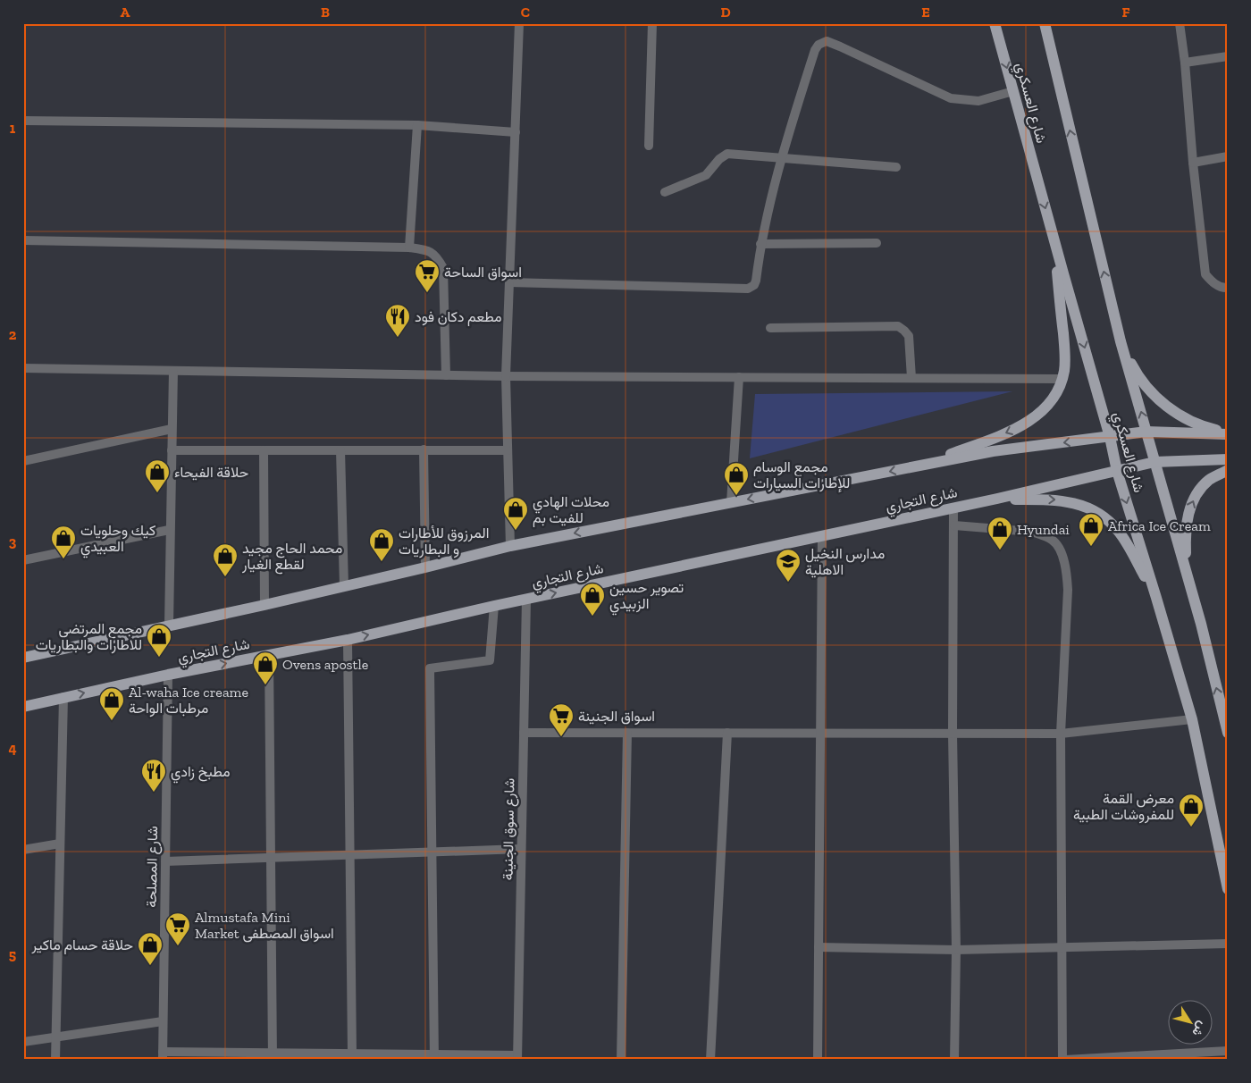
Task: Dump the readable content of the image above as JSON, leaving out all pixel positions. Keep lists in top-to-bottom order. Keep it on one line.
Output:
{"streets":{"main road":["شارع العسكري","شارع التجاري"],"street":["شارع سوق الجنينة","شارع المصلحة"]},"crossings":[["شارع العسكري","شارع التجاري"],["شارع التجاري","شارع سوق الجنينة"],["شارع التجاري","شارع المصلحة"]],"places":{"supermarket":["اسواق الساحة","اسواق الجنينة","Almustafa Mini Market اسواق المصطفى"],"restaurant":["مطعم دكان فود","مطبخ زادي"],"shop":["حلاقة الفيحاء","مجمع الوسام للإطارات السيارات","محلات الهادي للفيت بم","Africa Ice Cream","Hyundai","كيك وحلويات العبيدي","المرزوق للأطارات و البطاريات","محمد الحاج مجيد لقطع الغيار","تصوير حسين الزبيدي","مجمع المرتضى للاطارات والبطاريات","Ovens apostle","Al-waha Ice creame مرطبات الواحة","معرض القمة للمفروشات الطبية","حلاقة حسام ماكير"],"school or university":["مدارس النخيل الاهلية"]},"north":"bottom right","grid":{"columns":["A","B","C","D","E","F"],"rows":["1","2","3","4","5"]}}
